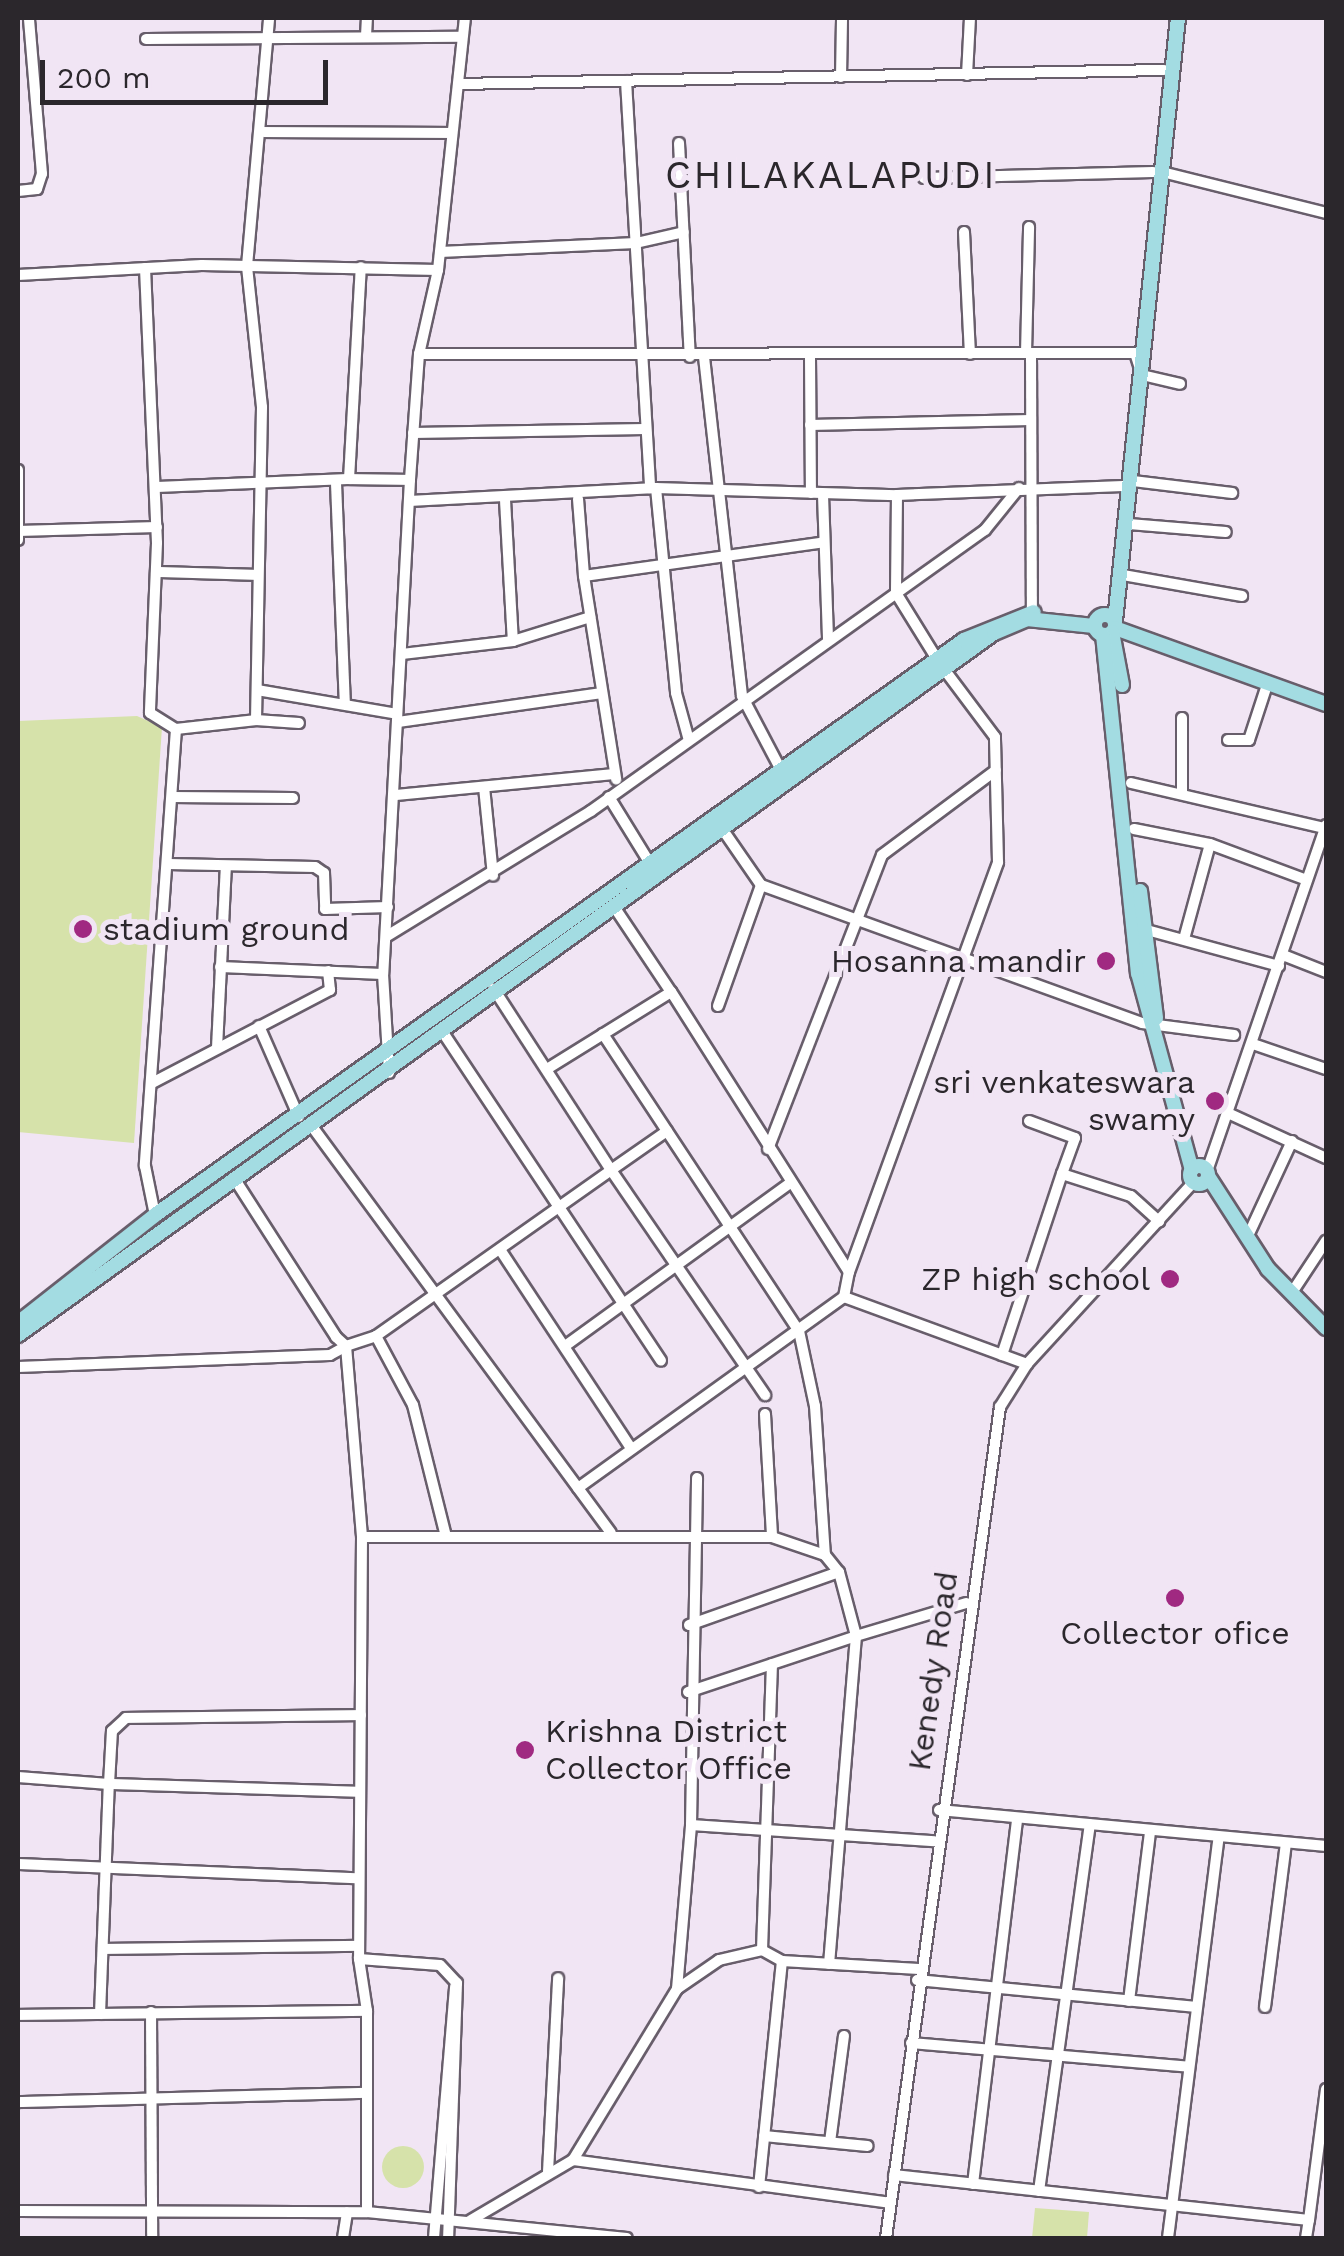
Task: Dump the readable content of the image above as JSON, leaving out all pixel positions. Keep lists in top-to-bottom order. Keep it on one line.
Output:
{"streets":{"street":["Kenedy Road"]},"districts":["CHILAKALAPUDI"],"places":["stadium ground","Hosanna mandir","sri venkateswara swamy","ZP high school","Collector ofice","Krishna District Collector Office"],"scale_bar":"200 m"}
